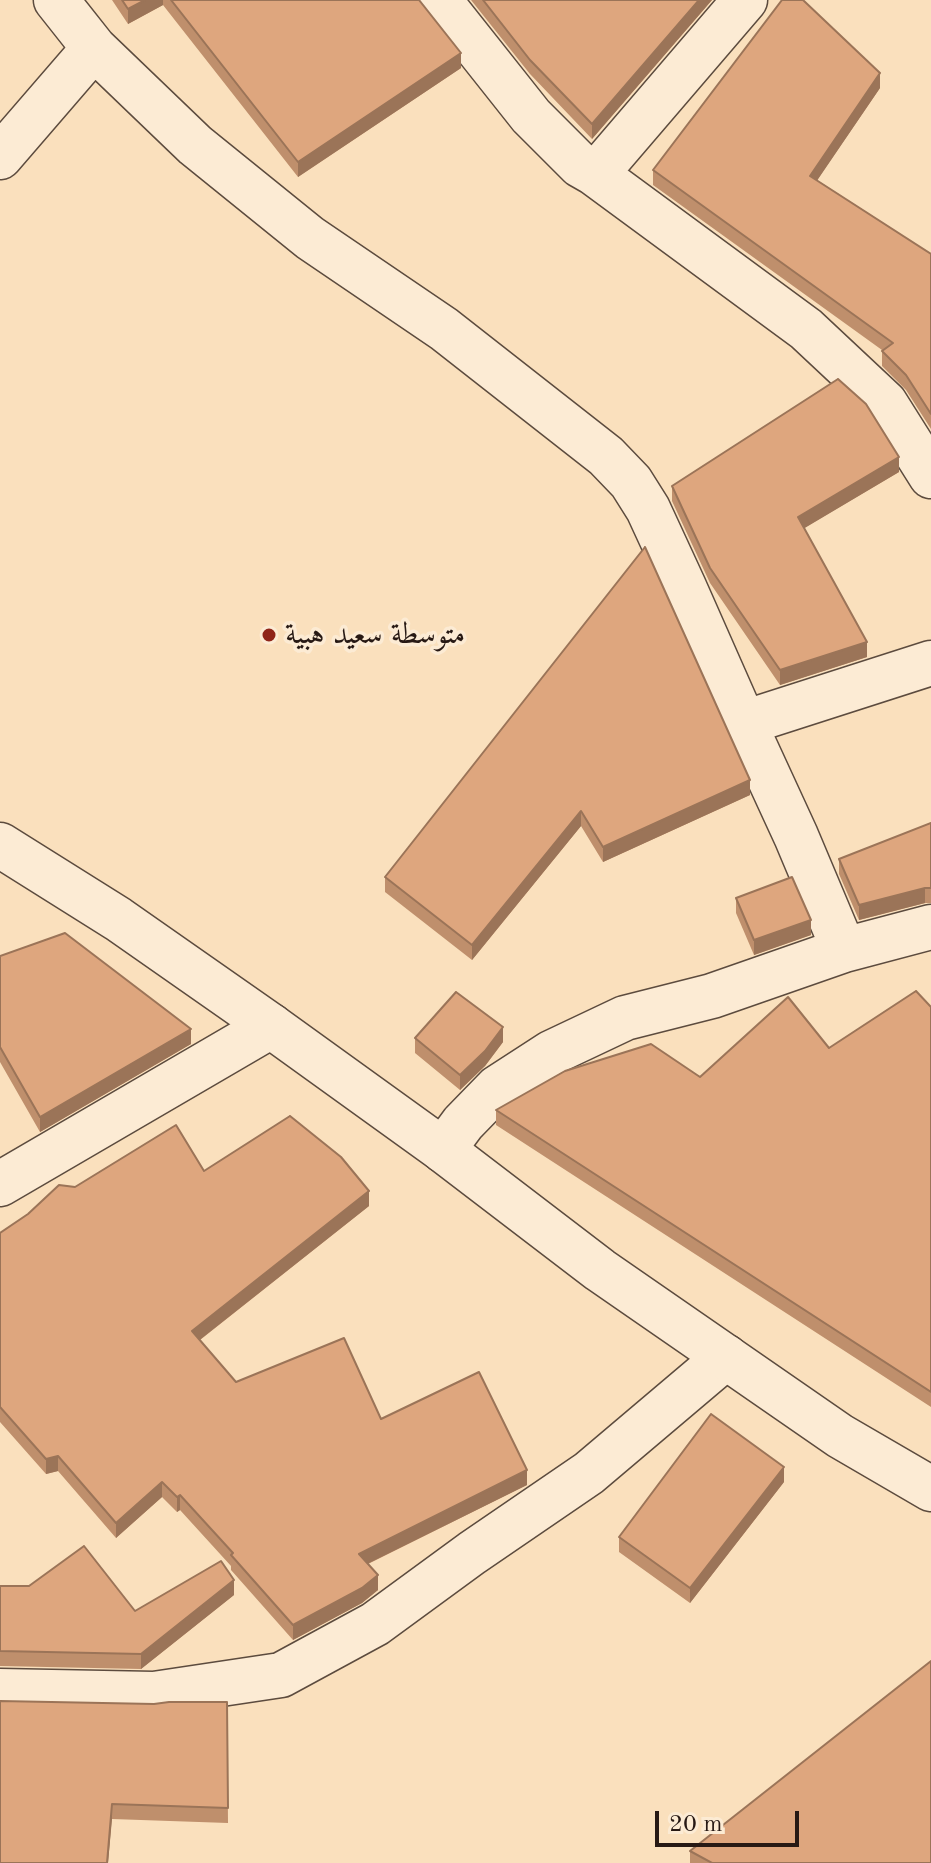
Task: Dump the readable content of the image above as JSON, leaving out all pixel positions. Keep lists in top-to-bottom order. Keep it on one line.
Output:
{"places":["متوسطة سعيد هبية"],"scale_bar":"20 m"}
